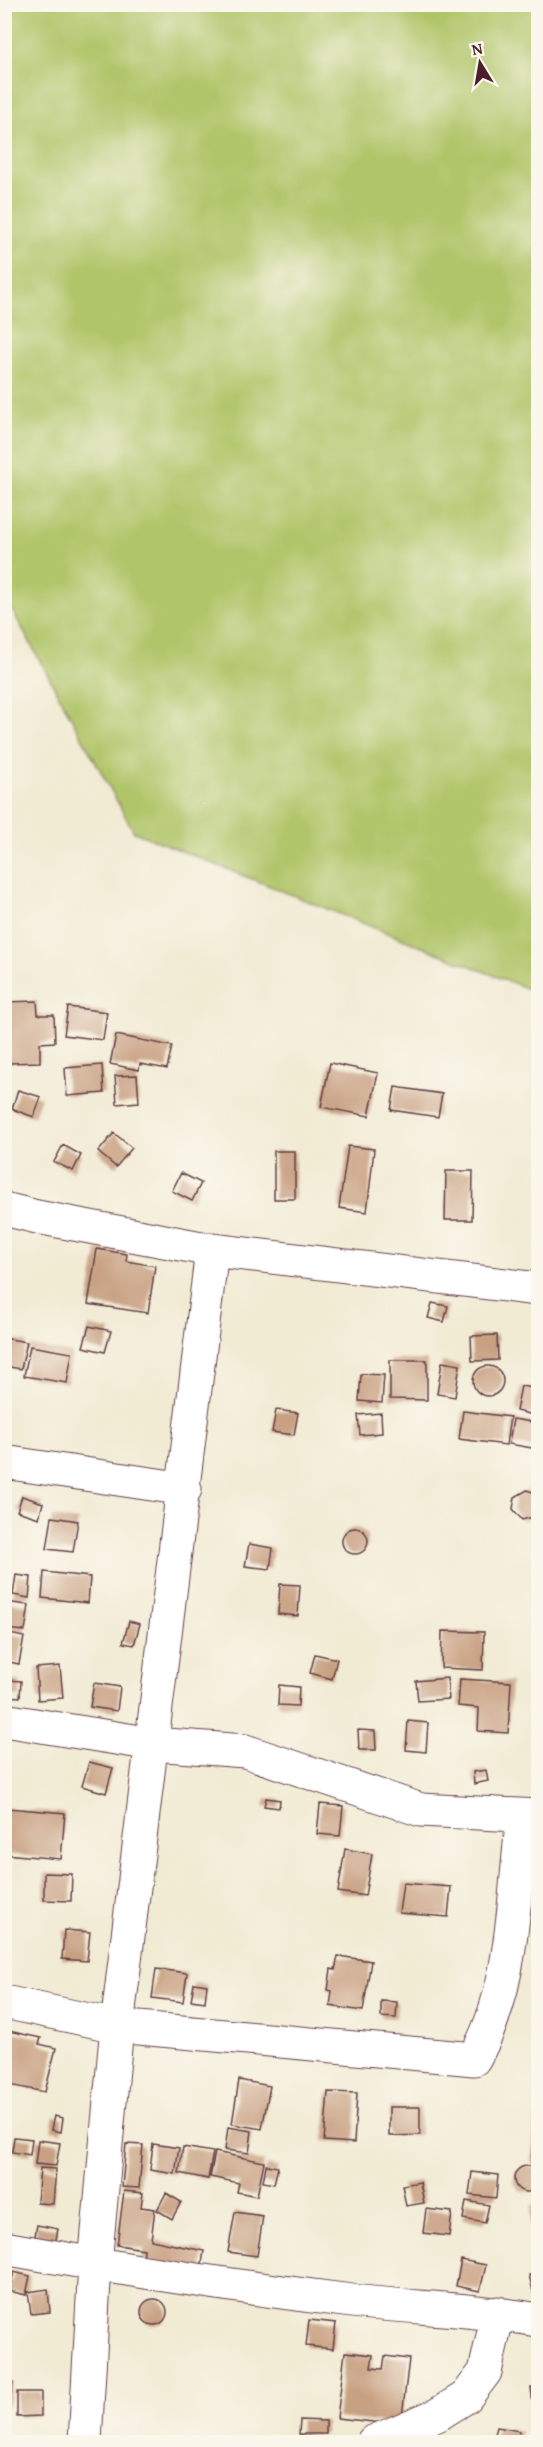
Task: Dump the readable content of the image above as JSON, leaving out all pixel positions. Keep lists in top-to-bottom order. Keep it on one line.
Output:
{"north":"top"}
